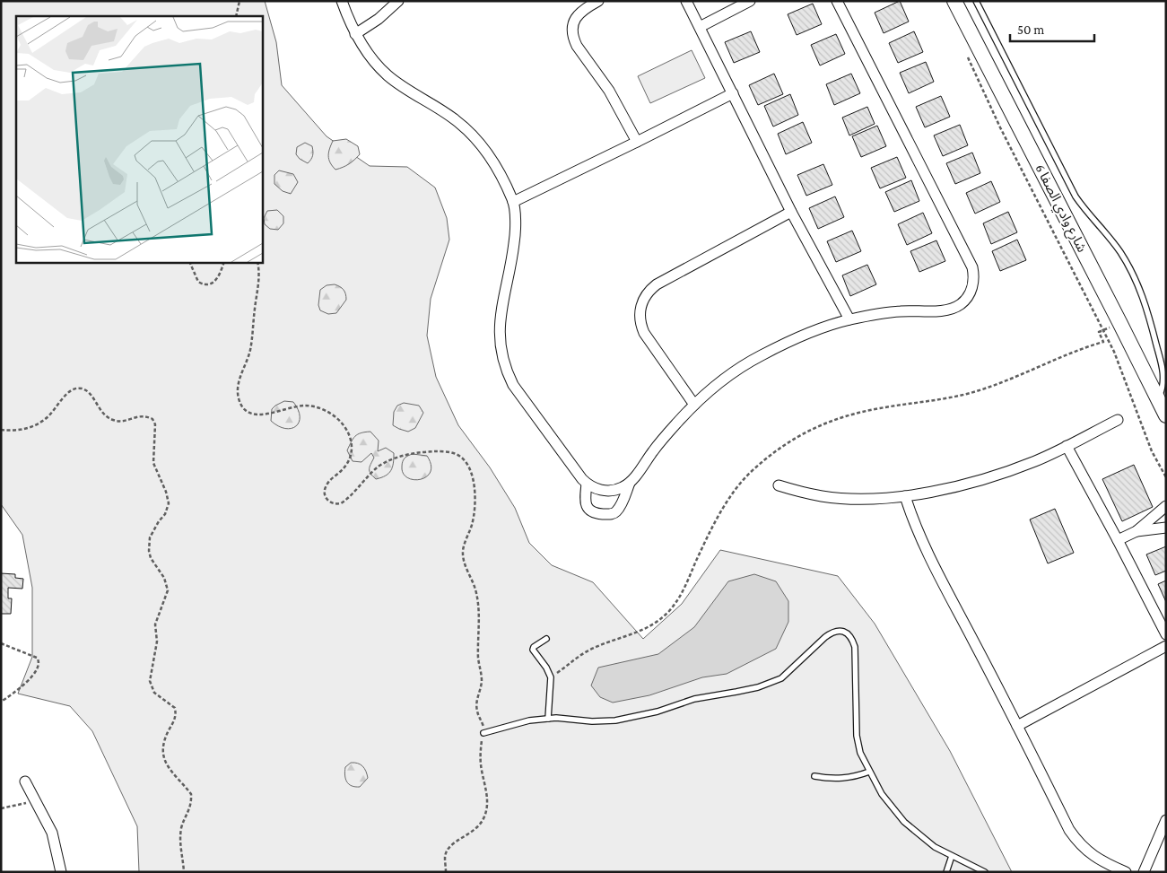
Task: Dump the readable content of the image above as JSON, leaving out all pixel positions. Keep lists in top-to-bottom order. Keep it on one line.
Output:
{"streets":{"main road":["شارع وادي الصفا 6"]},"scale_bar":"50 m"}
